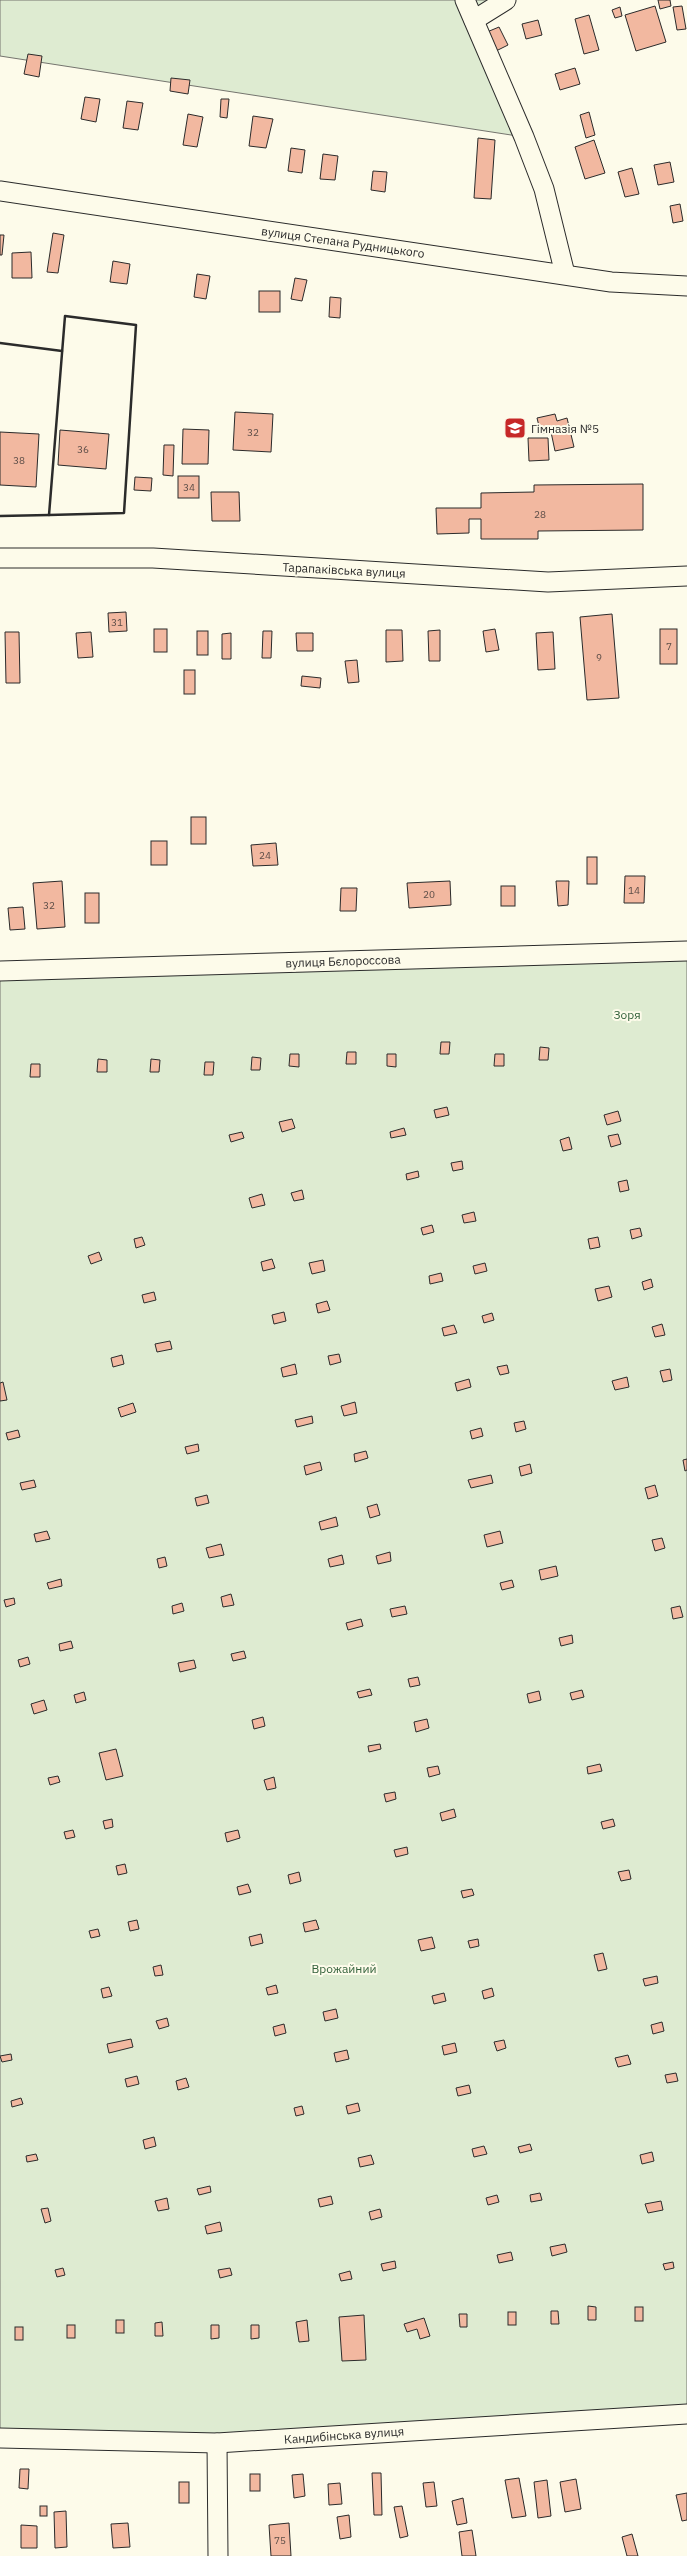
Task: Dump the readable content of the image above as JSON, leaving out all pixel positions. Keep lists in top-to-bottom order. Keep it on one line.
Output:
{"streets":{"street":["вулиця Степана Рудницького","Тарапаківська вулиця","вулиця Бєлороссова","Кандибінська вулиця"]},"parks":["Зоря","Врожайний"],"places":{"school or university":["Гімназія №5"]},"house_numbers":["32","36","38","34","28","31","7","9","24","14","20","32","75"]}
